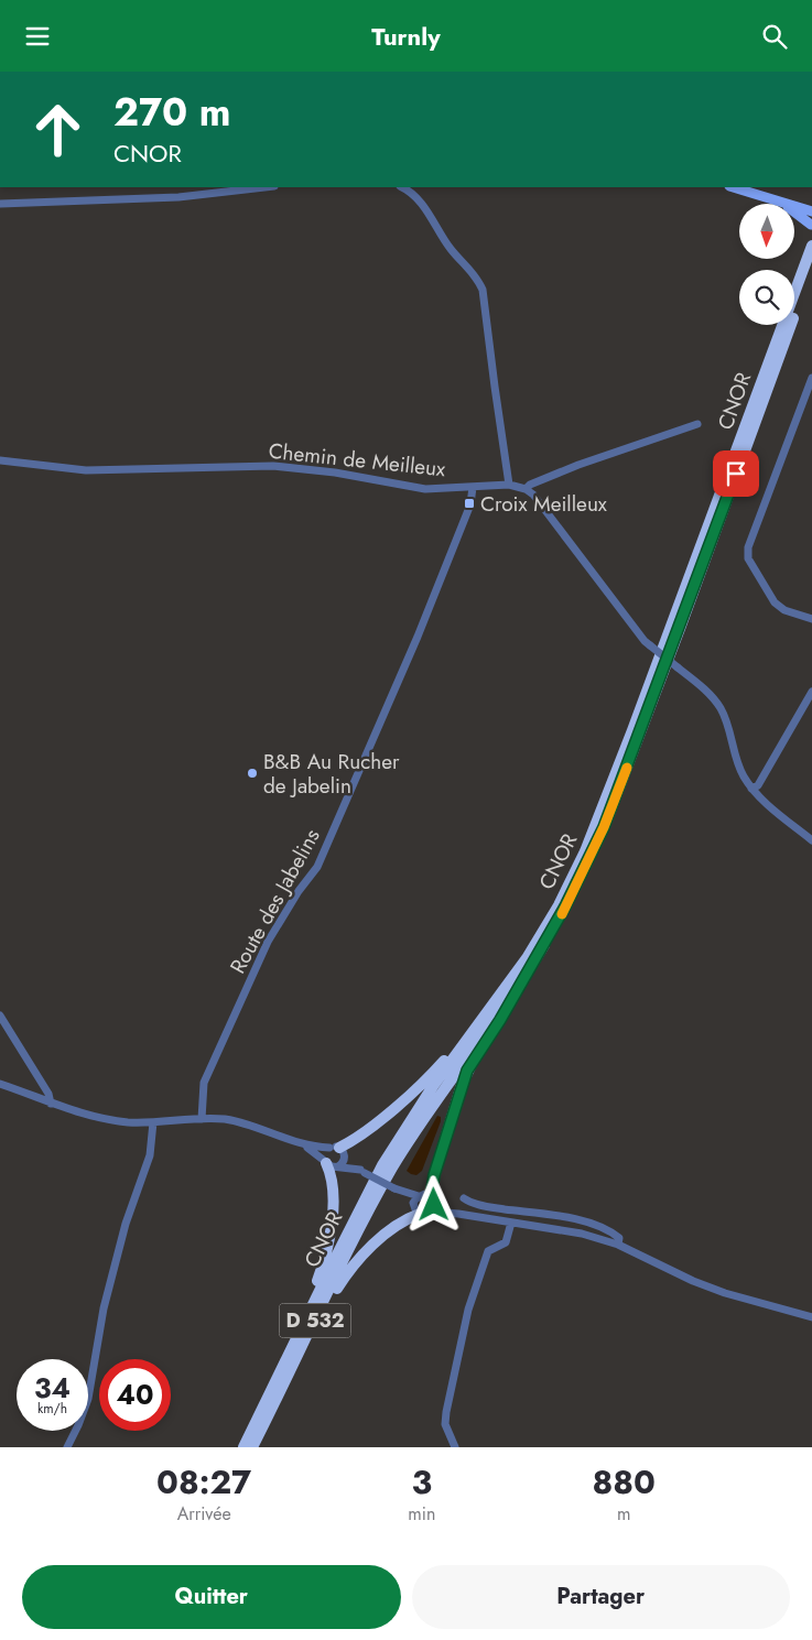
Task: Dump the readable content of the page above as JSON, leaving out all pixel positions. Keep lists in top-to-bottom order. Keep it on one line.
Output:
{"streets":{"highway":["CNOR","D 532"],"street":["Chemin de Meilleux","Route des Jabelins"]},"crossings":[["Chemin de Meilleux","Route des Jabelins"]],"places":{"transit":["Croix Meilleux"],"other":["B&B Au Rucher de Jabelin"]},"north":"bottom","page":{"header":"Turnly","turn":["270 m","CNOR"],"speed":"34 km/h","limit":"40","eta":["08:27","Arrivée","3","min","880","m"],"buttons":["Quitter","Partager"]}}
